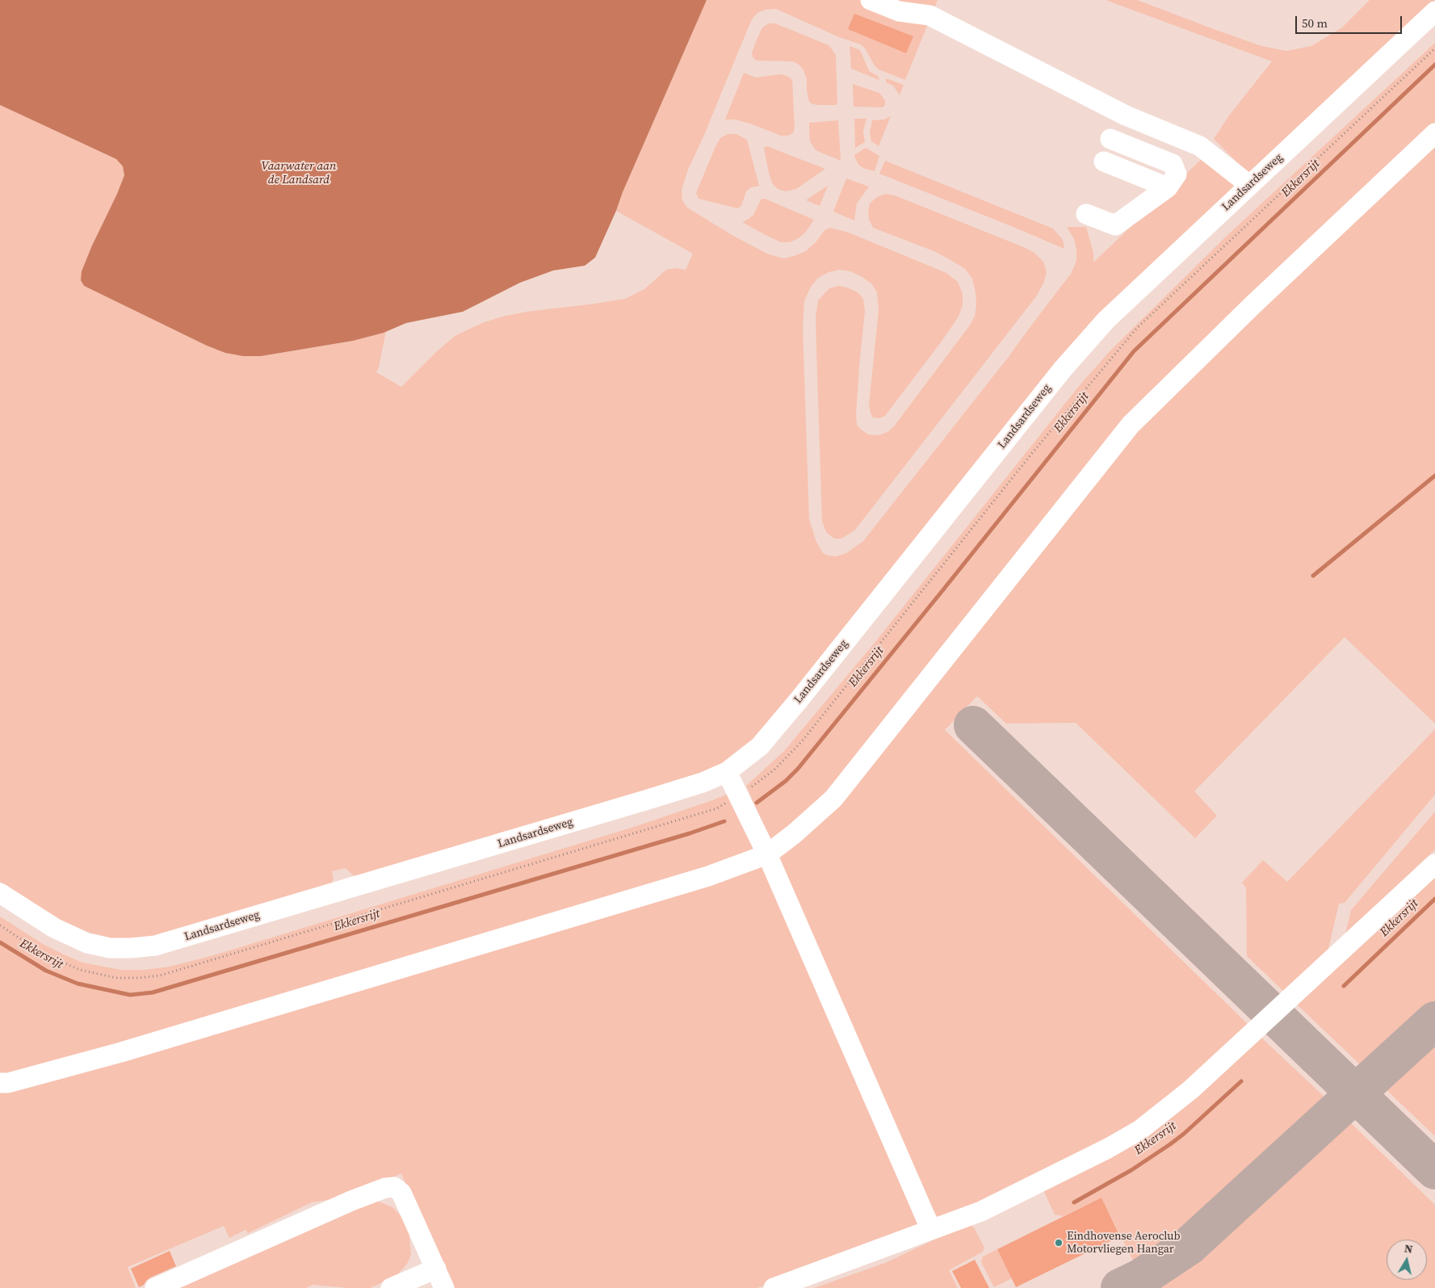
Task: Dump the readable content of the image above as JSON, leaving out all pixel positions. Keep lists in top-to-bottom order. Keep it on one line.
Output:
{"streets":{"street":["Landsardseweg"]},"water":["Vaarwater aan de Landsard","Ekkersrijt"],"places":["Eindhovense Aeroclub Motorvliegen Hangar"],"scale_bar":"50 m","north":"top"}
